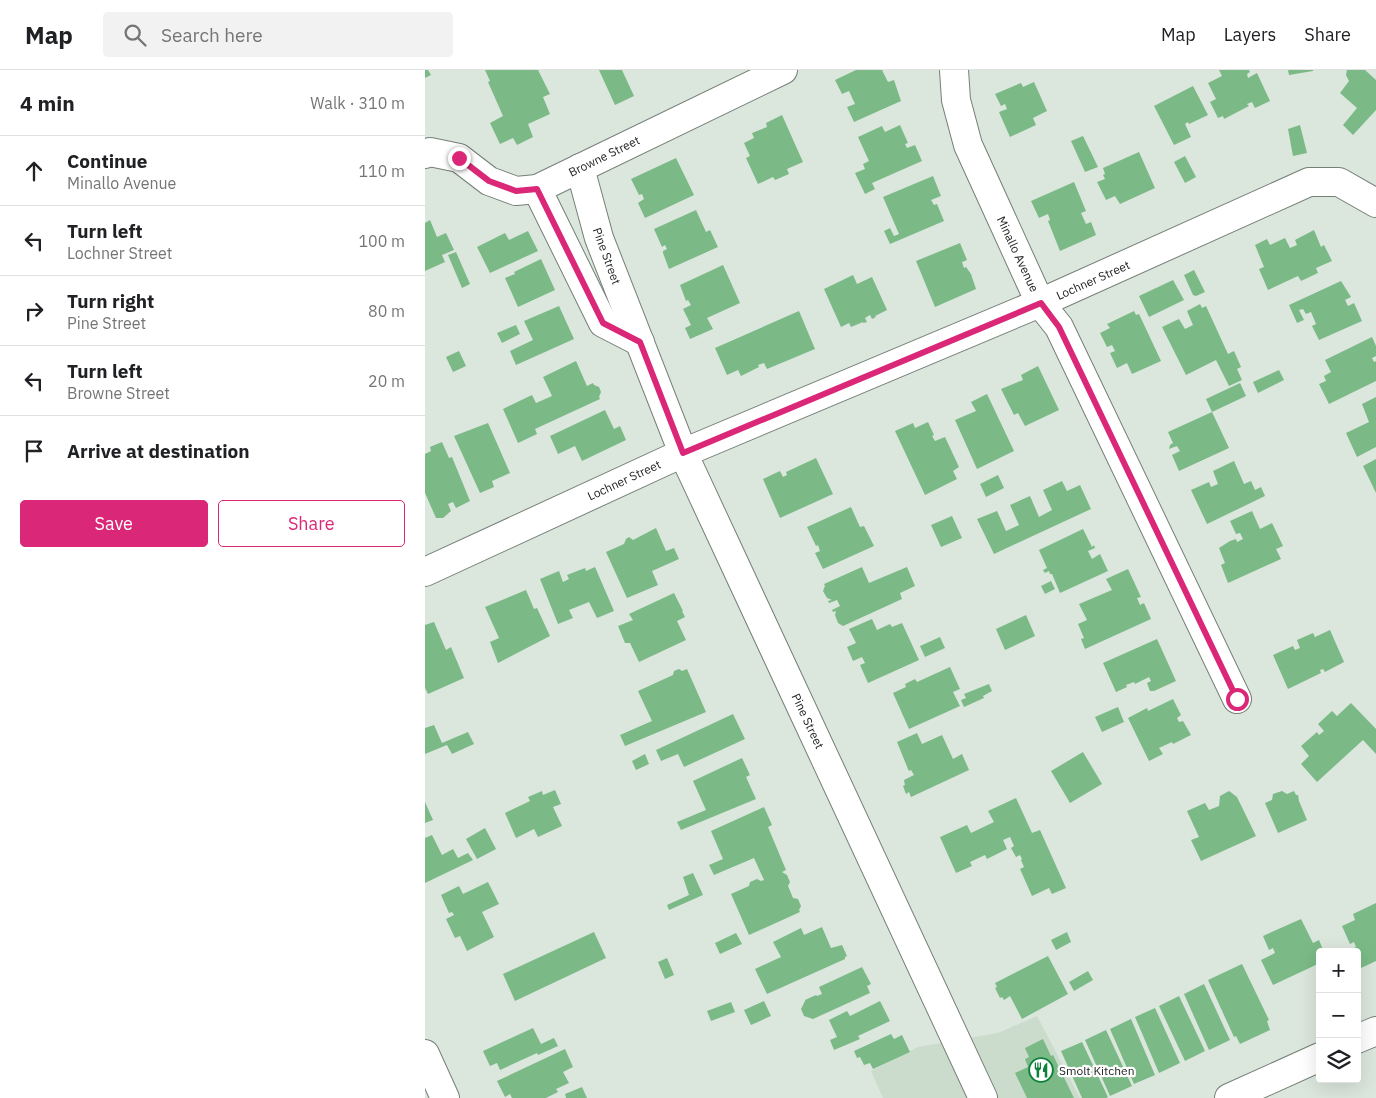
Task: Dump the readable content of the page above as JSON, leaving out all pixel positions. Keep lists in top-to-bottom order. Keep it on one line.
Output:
{"streets":{"street":["Browne Street","Minallo Avenue","Pine Street","Lochner Street"]},"crossings":[["Browne Street","Pine Street"],["Minallo Avenue","Lochner Street"],["Pine Street","Lochner Street"]],"places":{"restaurant":["Smolt Kitchen"]},"page":{"header":"Map","search":"Search here","nav":["Map","Layers","Share"],"heading":["4 min","Walk · 310 m"],"list":[["Continue","Minallo Avenue","110 m"],["Turn left","Lochner Street","100 m"],["Turn right","Pine Street","80 m"],["Turn left","Browne Street","20 m"],"Arrive at destination"],"buttons":["Save","Share"],"map_buttons":["+","−"]}}
